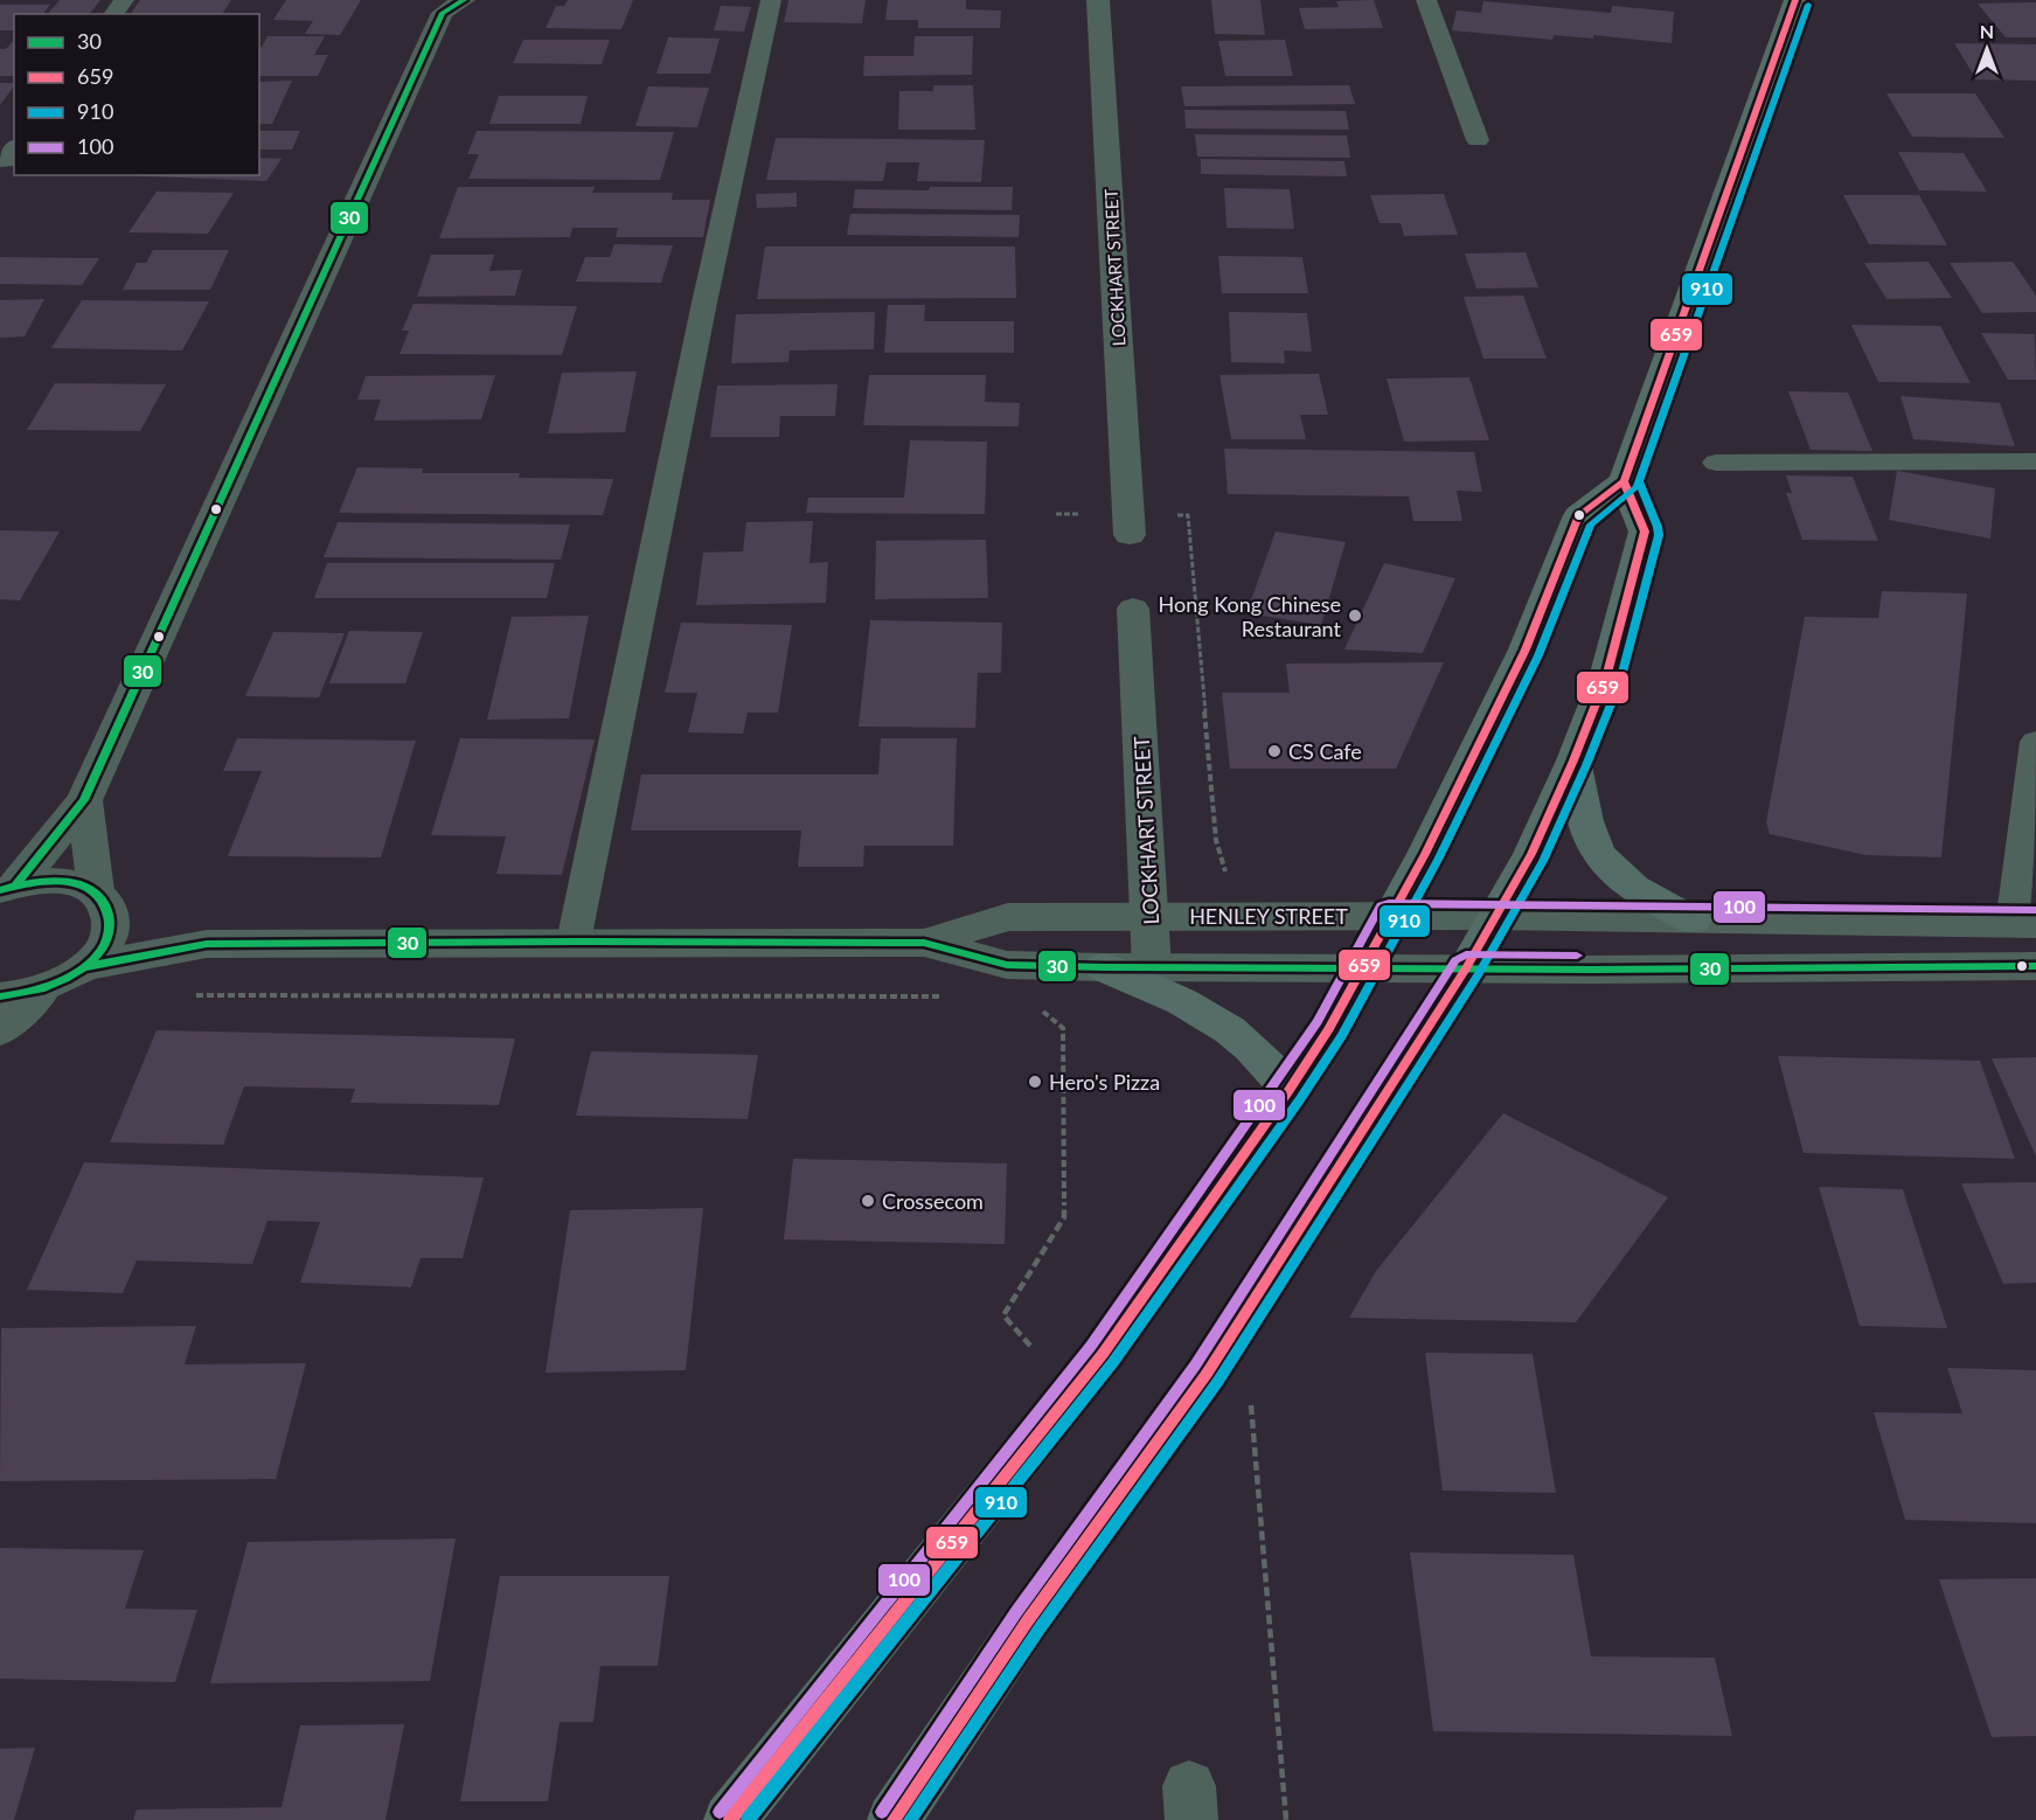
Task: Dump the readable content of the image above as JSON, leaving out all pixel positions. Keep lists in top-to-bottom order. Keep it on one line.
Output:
{"streets":{"street":["LOCKHART STREET","HENLEY STREET"]},"crossings":[["LOCKHART STREET","HENLEY STREET"]],"places":["Hong Kong Chinese Restaurant","CS Cafe","Hero's Pizza","Crossecom"],"lines":["transit line 30","transit line 659","transit line 910","transit line 100"],"legend":["30","659","910","100"],"north":"top"}
